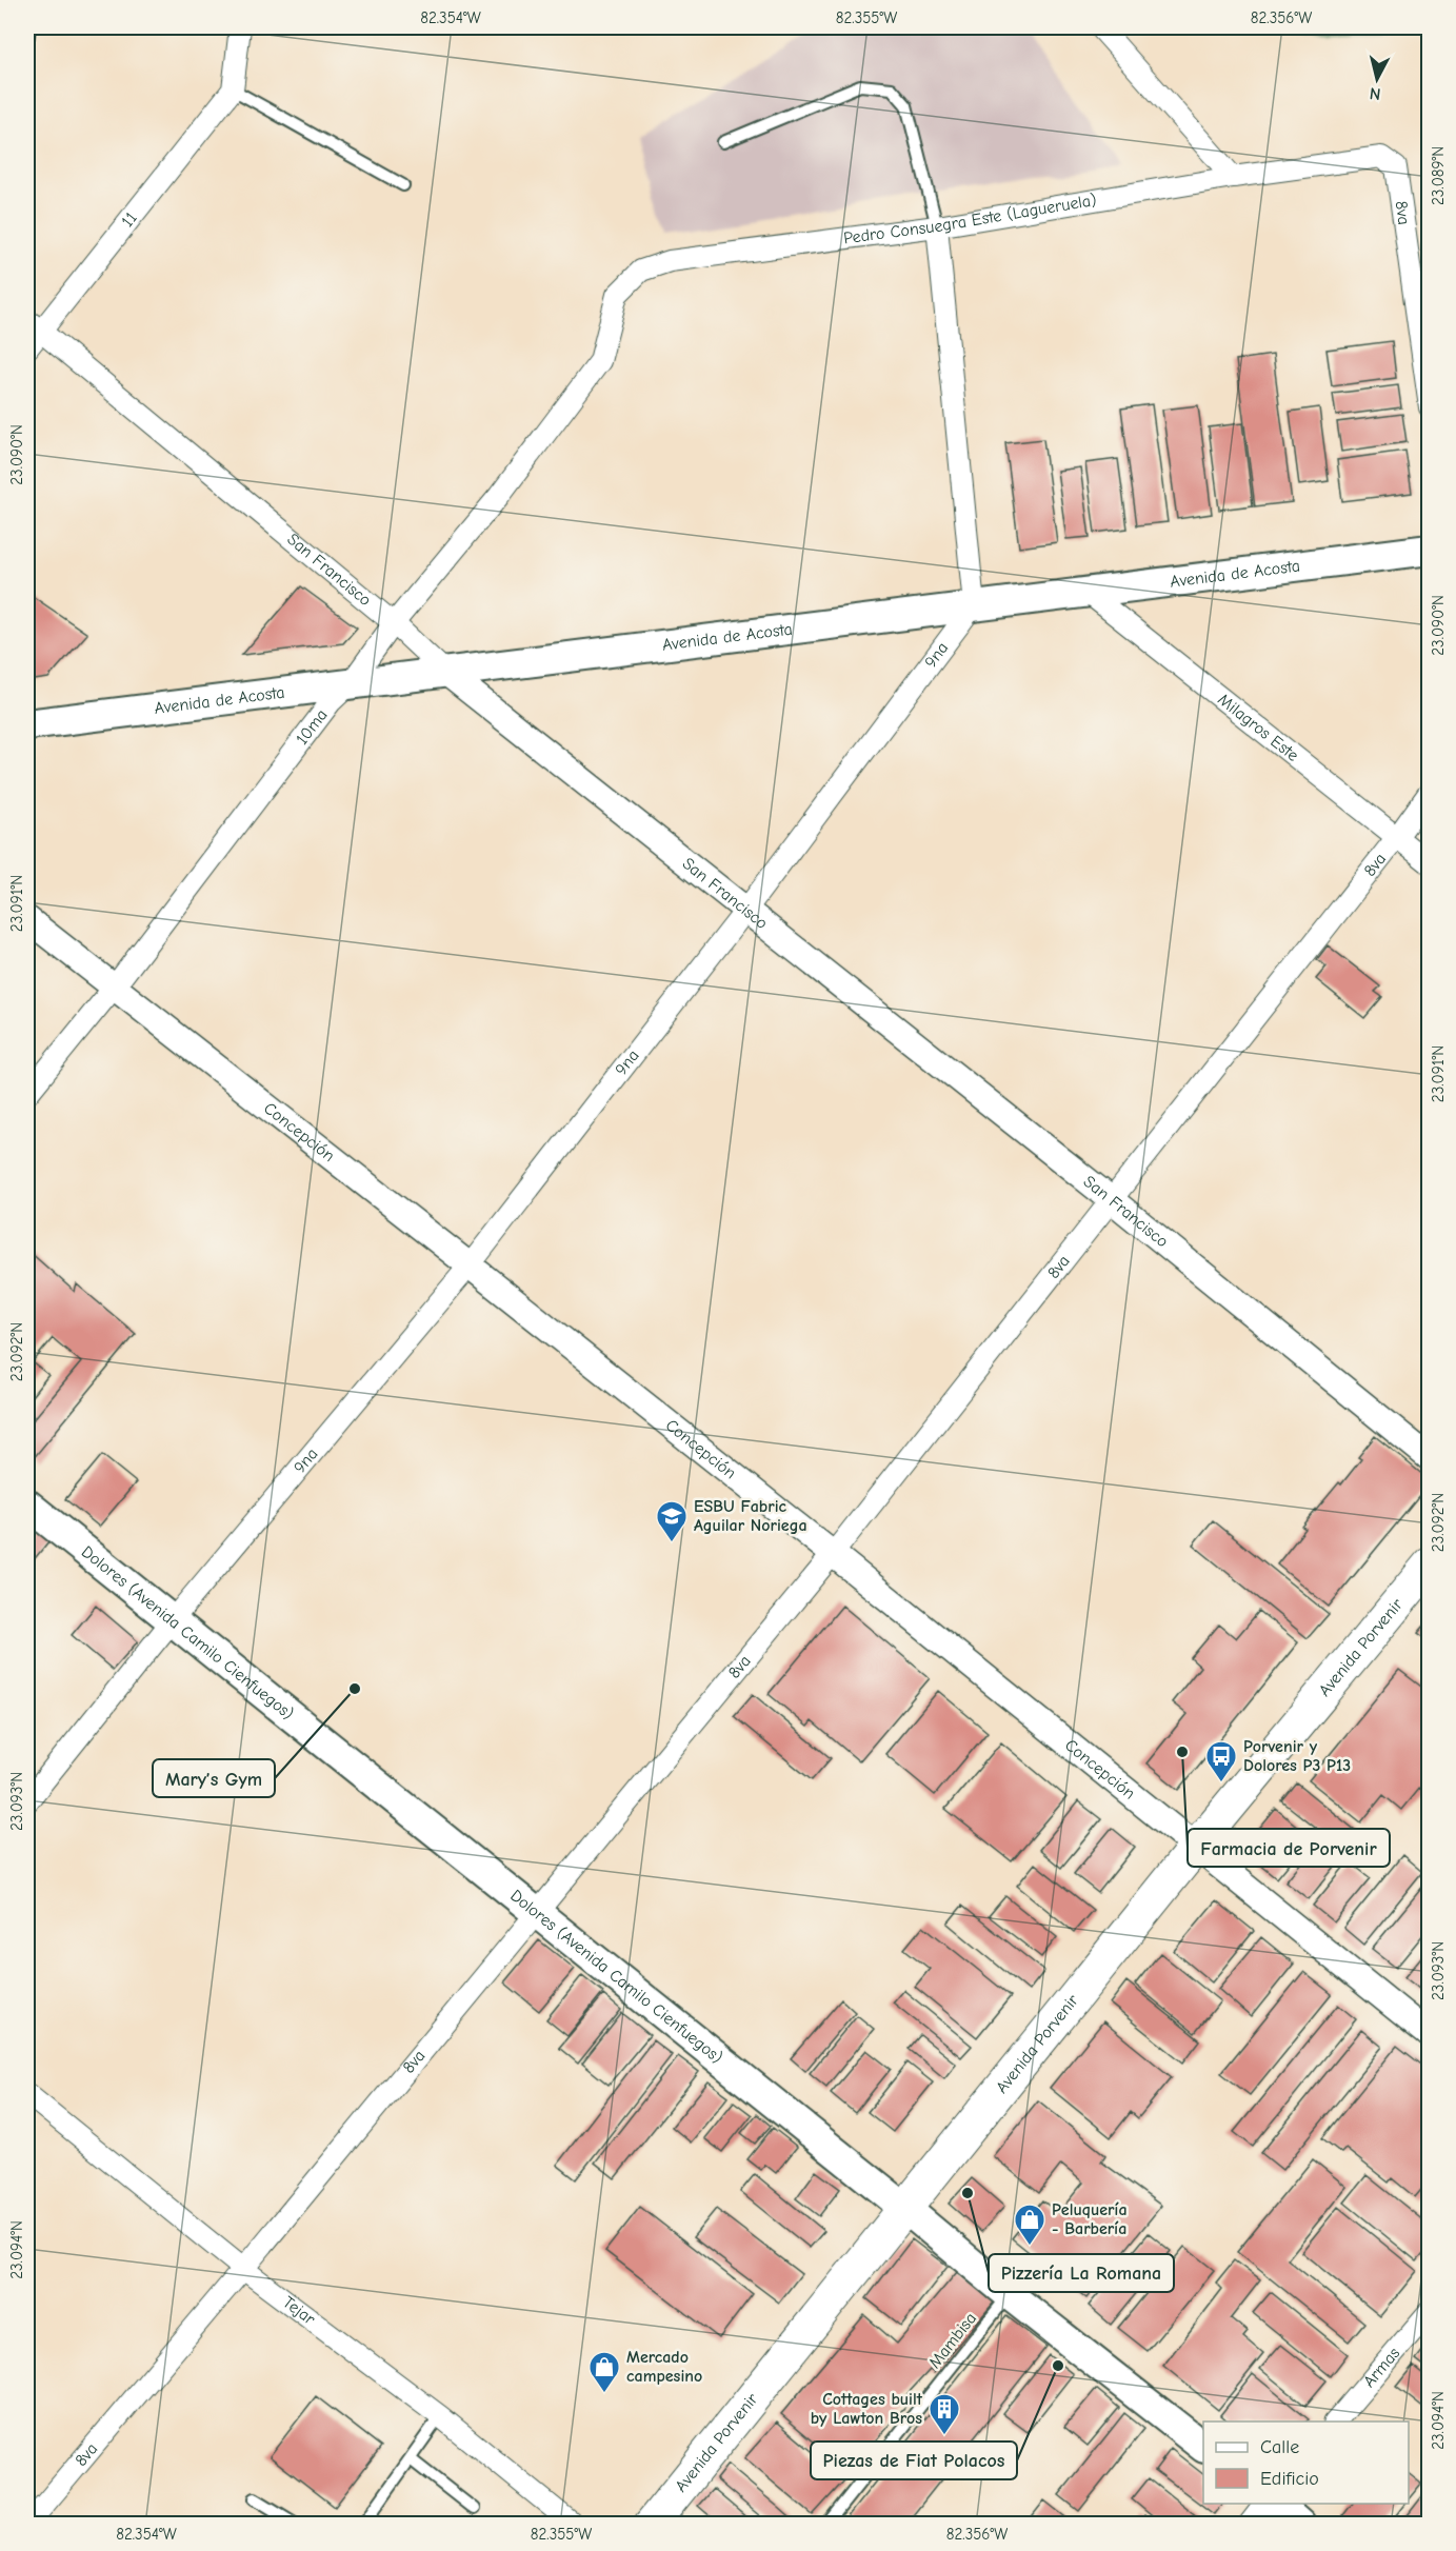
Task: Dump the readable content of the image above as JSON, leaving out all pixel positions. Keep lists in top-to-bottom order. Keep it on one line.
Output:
{"streets":{"main road":["Avenida de Acosta","Dolores (Avenida Camilo Cienfuegos)","Avenida Porvenir"],"street":["8va","11","Pedro Consuegra Este (Lagueruela)","San Francisco","9na","10ma","Milagros Este","Concepción","Tejar","Armas"],"lane":["Mambisa"]},"crossings":[["8va","Pedro Consuegra Este (Lagueruela)"],["8va","San Francisco"],["8va","Milagros Este"],["8va","Concepción"],["8va","Dolores (Avenida Camilo Cienfuegos)"],["8va","Tejar"],["11","San Francisco"],["Pedro Consuegra Este (Lagueruela)","10ma"],["San Francisco","Avenida de Acosta"],["San Francisco","9na"],["San Francisco","10ma"],["Avenida de Acosta","9na"],["Avenida de Acosta","10ma"],["Avenida de Acosta","Milagros Este"],["9na","Concepción"],["9na","Dolores (Avenida Camilo Cienfuegos)"],["10ma","Concepción"],["Concepción","Avenida Porvenir"],["Dolores (Avenida Camilo Cienfuegos)","Avenida Porvenir"],["Dolores (Avenida Camilo Cienfuegos)","Mambisa"]],"places":{"school or university":["ESBU Fabric Aguilar Noriega"],"other":["Mary’s Gym","Farmacia de Porvenir","Pizzería La Romana","Piezas de Fiat Polacos"],"bus stop":["Porvenir y Dolores P3 P13"],"shop":["Peluquería - Barbería","Mercado campesino"],"building":["Cottages built by Lawton Bros"]},"legend":["Calle","Edificio"],"north":"bottom","coordinates":["82.354°W","82.355°W","82.356°W","23.089°N","23.090°N","23.091°N","23.092°N","23.093°N","23.094°N"]}
